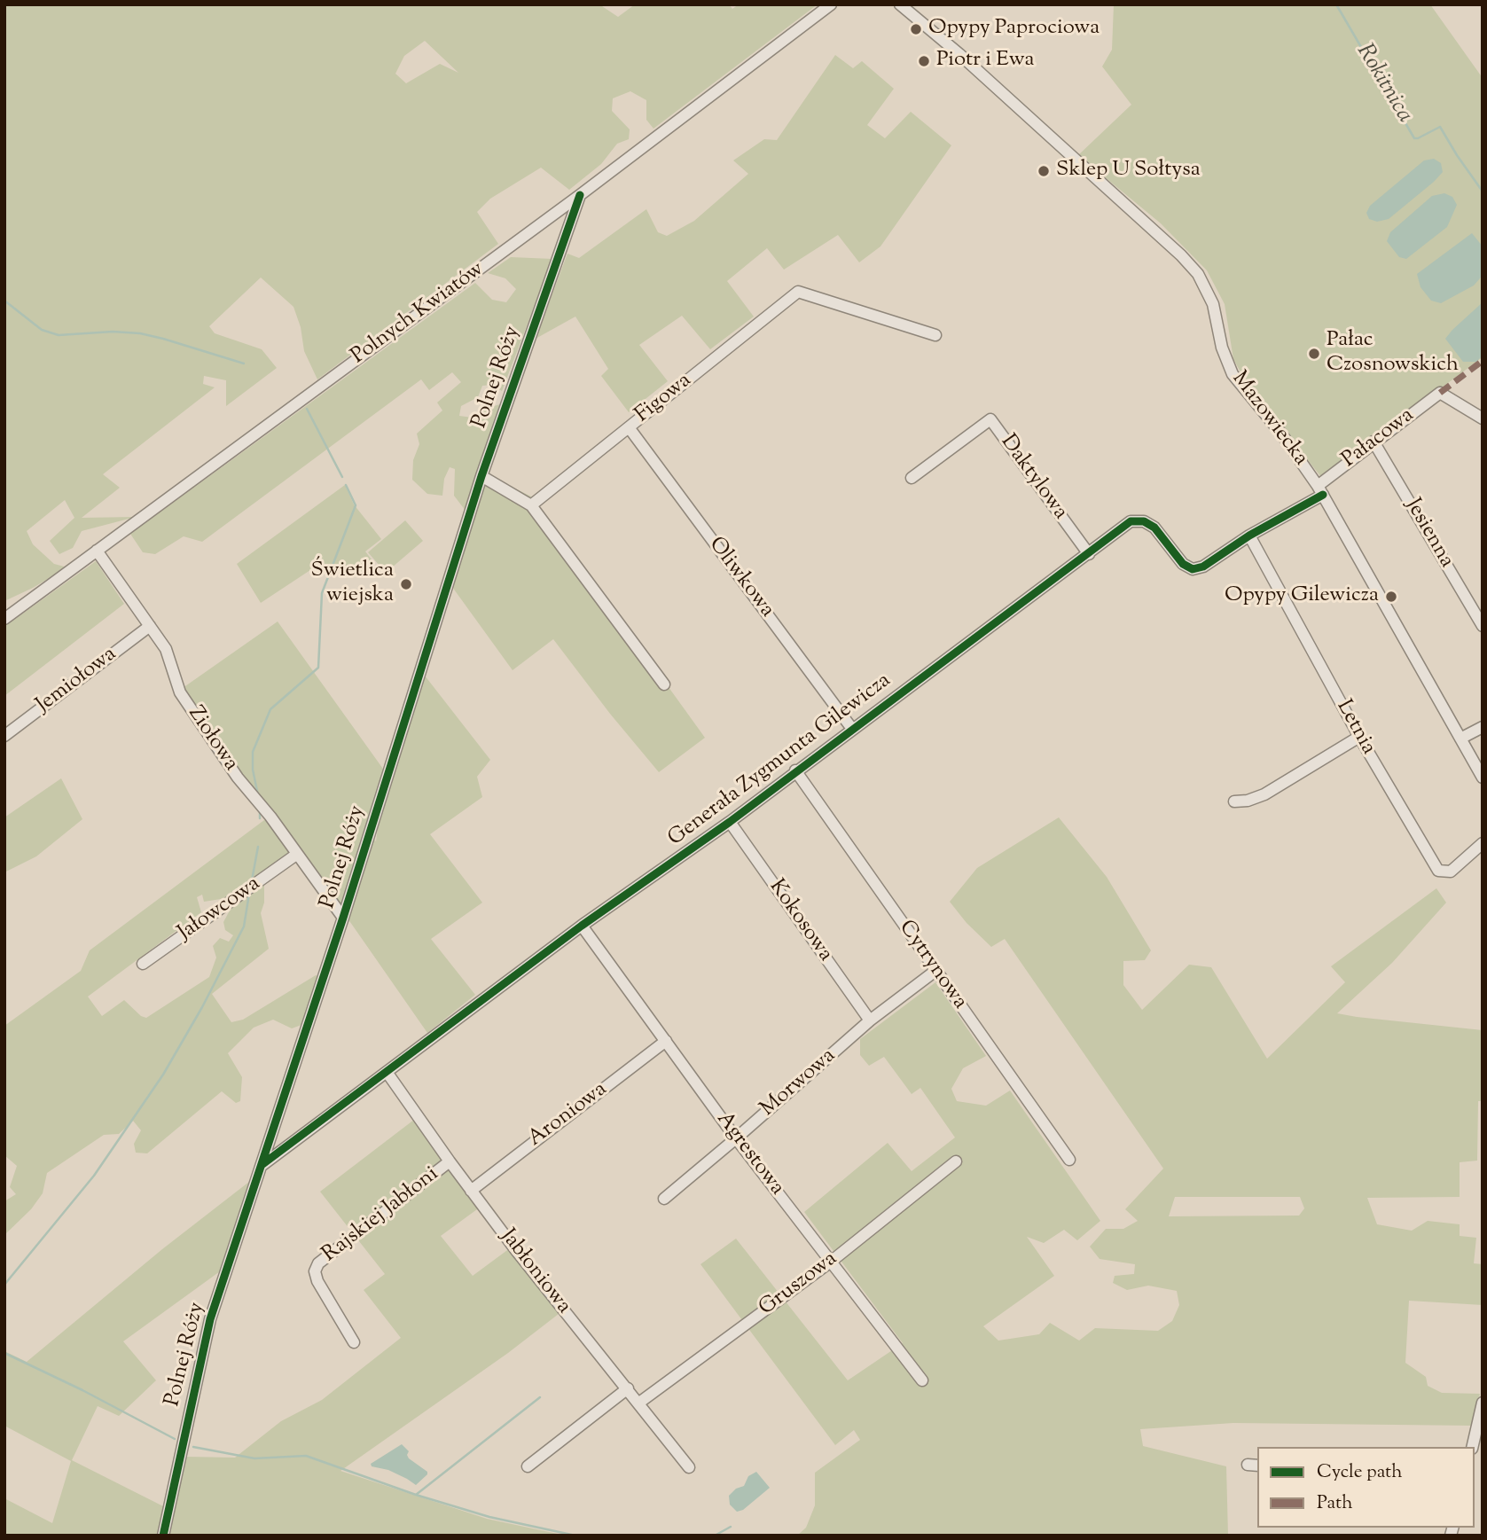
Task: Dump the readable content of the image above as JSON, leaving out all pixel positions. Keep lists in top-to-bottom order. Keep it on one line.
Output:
{"streets":{"street":["Polnych Kwiatów","Polnej Róży","Figowa","Mazowiecka","Pałacowa","Daktylowa","Jesienna","Oliwkowa","Jemiołowa","Letnia","Ziołowa","Generała Zygmunta Gilewicza","Jałowcowa","Kokosowa","Cytrynowa","Morwowa","Aroniowa","Agrestowa","Rajskiej Jabłoni","Jabłoniowa","Gruszowa"]},"crossings":[["Polnych Kwiatów","Polnej Róży"],["Polnych Kwiatów","Ziołowa"],["Polnej Róży","Ziołowa"],["Polnej Róży","Generała Zygmunta Gilewicza"],["Figowa","Oliwkowa"],["Mazowiecka","Pałacowa"],["Mazowiecka","Generała Zygmunta Gilewicza"],["Pałacowa","Jesienna"],["Pałacowa","Generała Zygmunta Gilewicza"],["Daktylowa","Generała Zygmunta Gilewicza"],["Oliwkowa","Generała Zygmunta Gilewicza"],["Jemiołowa","Ziołowa"],["Letnia","Generała Zygmunta Gilewicza"],["Ziołowa","Jałowcowa"],["Generała Zygmunta Gilewicza","Kokosowa"],["Generała Zygmunta Gilewicza","Cytrynowa"],["Generała Zygmunta Gilewicza","Agrestowa"],["Generała Zygmunta Gilewicza","Jabłoniowa"],["Kokosowa","Morwowa"],["Cytrynowa","Morwowa"],["Morwowa","Agrestowa"],["Aroniowa","Agrestowa"],["Aroniowa","Jabłoniowa"],["Agrestowa","Gruszowa"],["Rajskiej Jabłoni","Jabłoniowa"],["Jabłoniowa","Gruszowa"]],"water":["Rokitnica"],"places":["Opypy Paprociowa","Piotr i Ewa","Sklep U Sołtysa","Pałac Czosnowskich","Świetlica wiejska","Opypy Gilewicza"],"legend":["Cycle path","Path"]}
